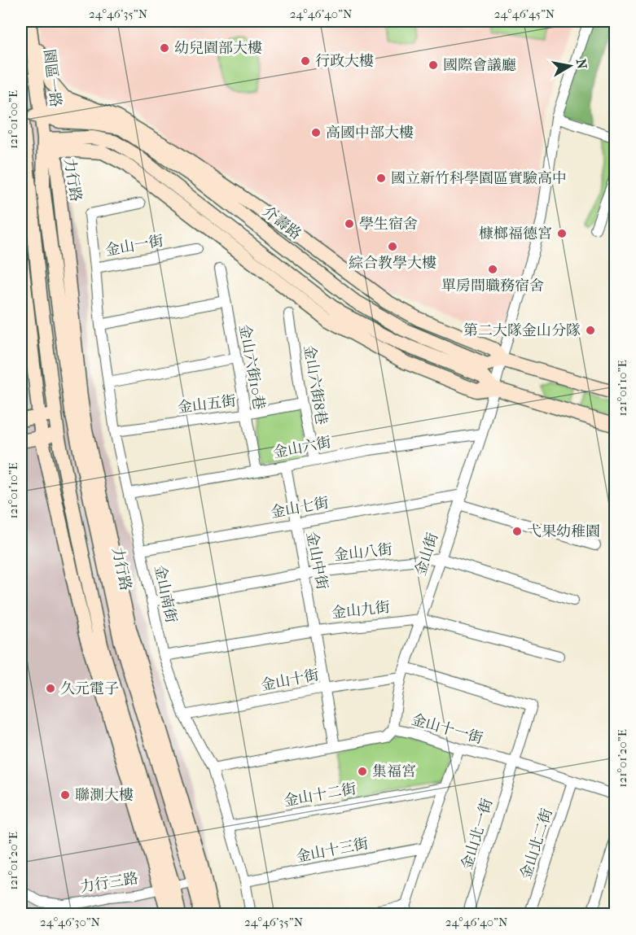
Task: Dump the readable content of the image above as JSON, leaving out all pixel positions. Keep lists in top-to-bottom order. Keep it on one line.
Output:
{"streets":{"street":["園區一路","力行路","介壽路","金山一街","金山六街10巷","金山六街8巷","金山五街","金山六街","金山七街","金山八街","金山街","金山中街","金山南街","金山九街","金山十街","金山十一街","金山十二街","金山北一街","金山北二街","金山十三街","力行三路"]},"crossings":[["園區一路","力行路"],["園區一路","介壽路"],["力行路","力行三路"],["介壽路","金山街"],["金山一街","金山南街"],["金山六街10巷","金山五街"],["金山六街10巷","金山六街"],["金山六街8巷","金山五街"],["金山六街8巷","金山六街"],["金山五街","金山南街"],["金山六街","金山街"],["金山六街","金山中街"],["金山六街","金山南街"],["金山七街","金山街"],["金山七街","金山中街"],["金山七街","金山南街"],["金山八街","金山街"],["金山八街","金山中街"],["金山八街","金山南街"],["金山街","金山九街"],["金山街","金山十街"],["金山街","金山十一街"],["金山中街","金山九街"],["金山中街","金山十街"],["金山中街","金山十一街"],["金山南街","金山九街"],["金山南街","金山十街"],["金山南街","金山十一街"],["金山南街","金山十二街"],["金山南街","金山十三街"],["金山十街","金山北一街"],["金山十一街","金山北一街"],["金山十一街","金山北二街"]],"places":["幼兒園部大樓","行政大樓","國際會議廳","高國中部大樓","國立新竹科學園區實驗高中","學生宿舍","槺榔福德宮","綜合教學大樓","單房間職務宿舍","第二大隊金山分隊","弋果幼稚園","久元電子","集福宮","聯測大樓"],"north":"right","coordinates":["24°46'35\"N","24°46'40\"N","24°46'45\"N","121°01'00\"E","121°01'10\"E","121°01'20\"E","24°46'30\"N"]}
